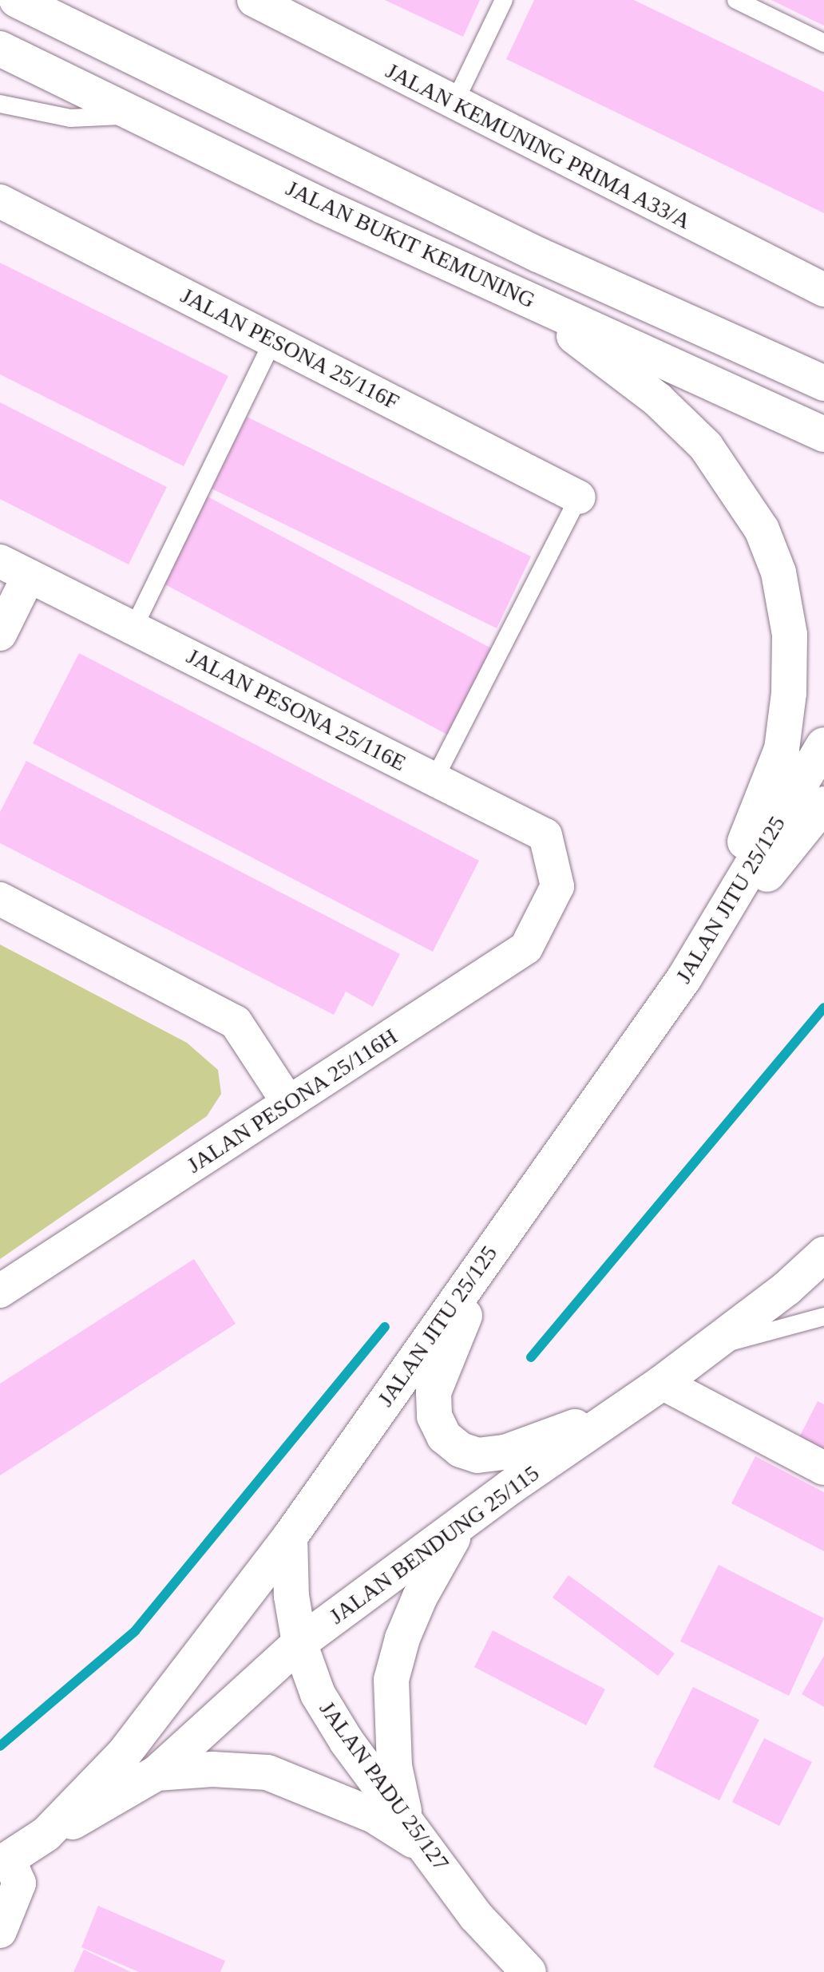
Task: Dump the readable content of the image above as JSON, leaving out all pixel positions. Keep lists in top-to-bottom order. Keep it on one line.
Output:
{"streets":{"street":["JALAN KEMUNING PRIMA A33/A","JALAN BUKIT KEMUNING","JALAN PESONA 25/116F","JALAN PESONA 25/116E","JALAN JITU 25/125","JALAN PESONA 25/116H","JALAN BENDUNG 25/115","JALAN PADU 25/127"]},"crossings":[["JALAN PESONA 25/116E","JALAN PESONA 25/116H"],["JALAN JITU 25/125","JALAN BENDUNG 25/115"],["JALAN JITU 25/125","JALAN PADU 25/127"],["JALAN BENDUNG 25/115","JALAN PADU 25/127"]]}
